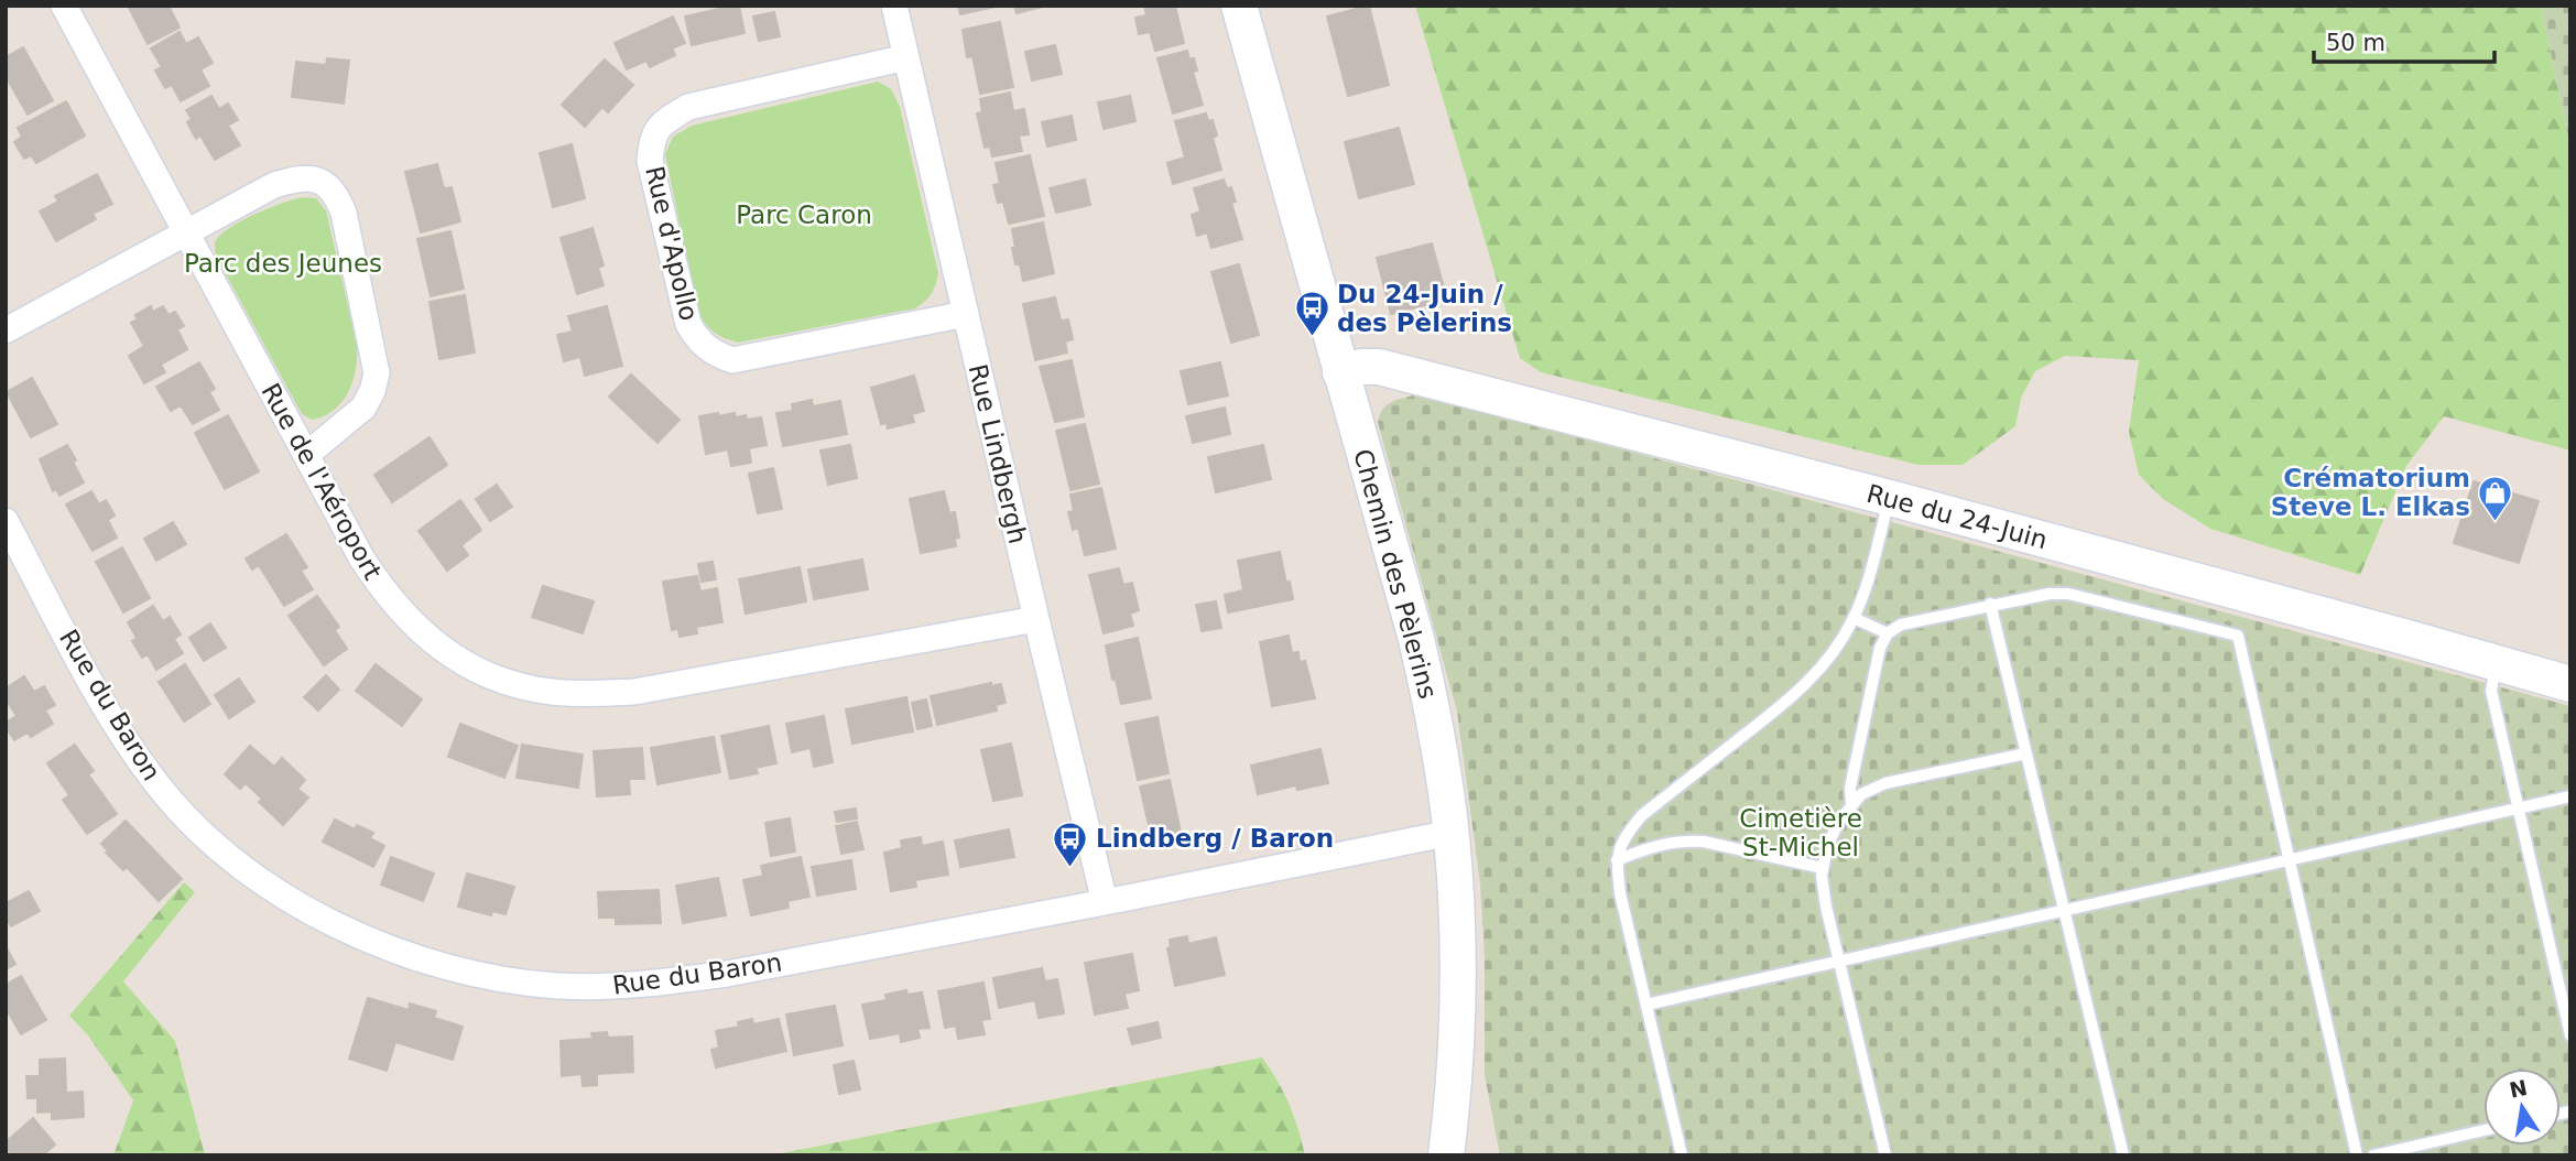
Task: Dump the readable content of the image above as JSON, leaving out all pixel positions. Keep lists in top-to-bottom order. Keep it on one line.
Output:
{"streets":{"street":["Rue d'Apollo","Rue Lindbergh","Rue de l'Aéroport","Rue du 24-Juin","Chemin des Pèlerins","Rue du Baron"]},"crossings":[["Rue d'Apollo","Rue Lindbergh"],["Rue Lindbergh","Rue de l'Aéroport"],["Rue Lindbergh","Rue du Baron"],["Rue du 24-Juin","Chemin des Pèlerins"],["Chemin des Pèlerins","Rue du Baron"]],"parks":["Parc Caron","Parc des Jeunes","Cimetière St-Michel"],"places":{"bus stop":["Du 24-Juin / des Pèlerins","Lindberg / Baron"],"shop":["Crématorium Steve L. Elkas"]},"scale_bar":"50 m","north":"top"}
